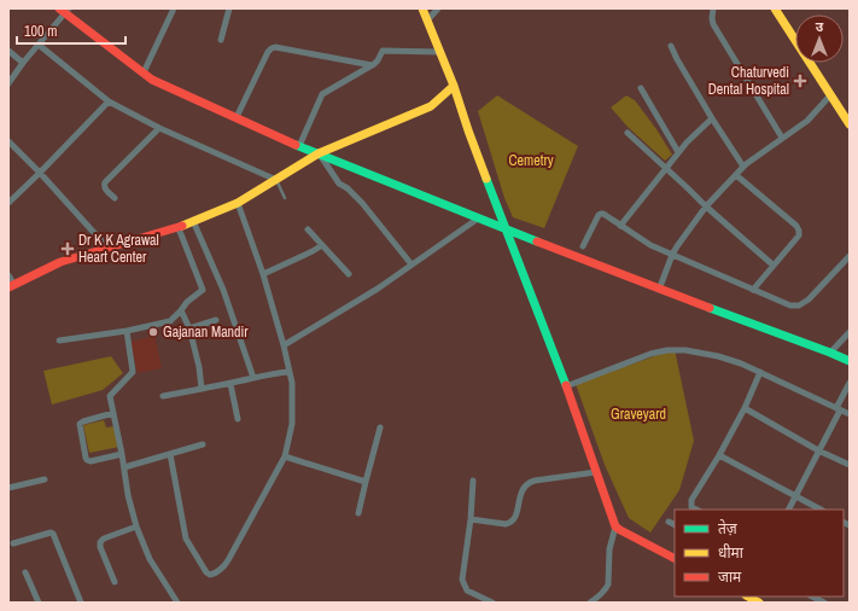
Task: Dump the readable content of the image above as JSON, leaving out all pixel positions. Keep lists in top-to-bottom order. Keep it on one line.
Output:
{"parks":["Cemetry","Graveyard"],"places":{"health":["Chaturvedi Dental Hospital","Dr K K Agrawal Heart Center"],"other":["Gajanan Mandir"]},"legend":["तेज़","धीमा","जाम"],"scale_bar":"100 m","north":"top"}
